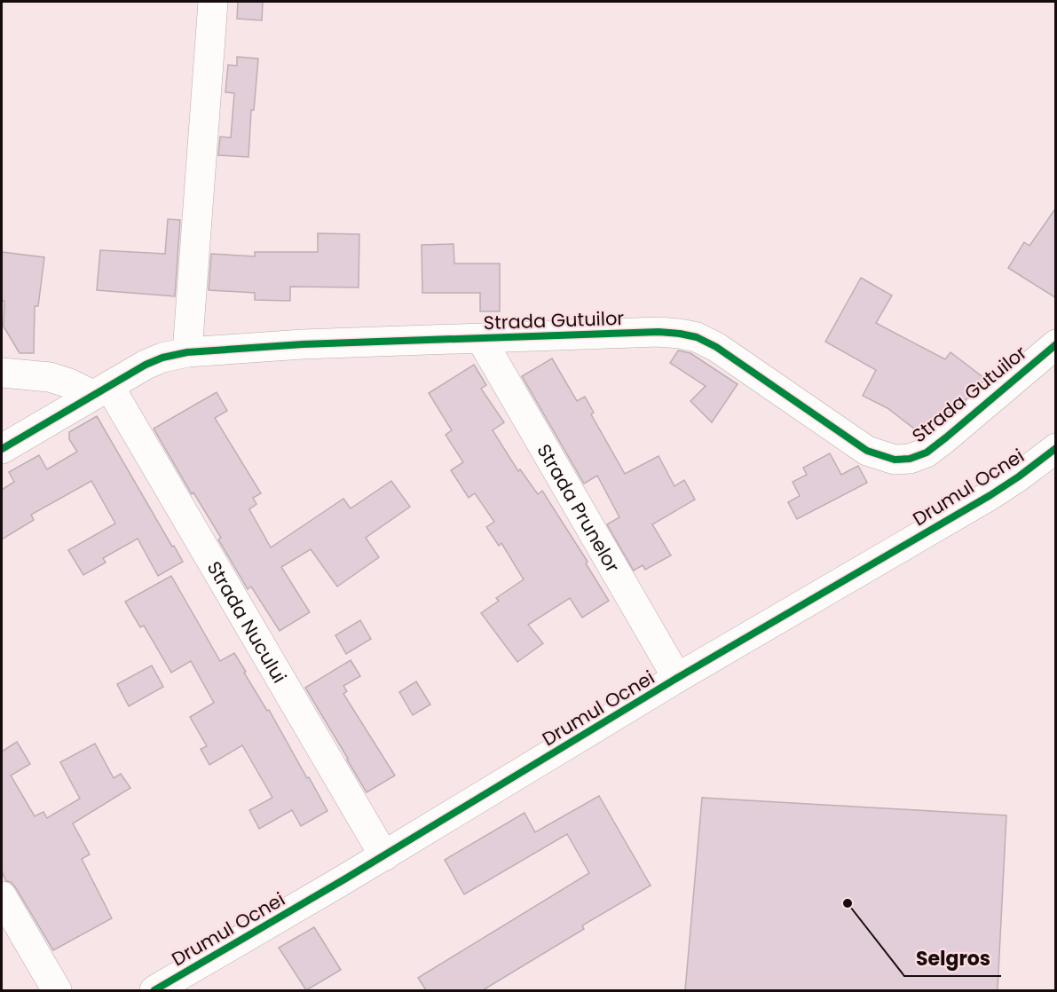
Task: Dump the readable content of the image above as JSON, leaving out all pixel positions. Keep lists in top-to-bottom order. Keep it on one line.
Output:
{"streets":{"street":["Strada Gutuilor","Drumul Ocnei","Strada Prunelor","Strada Nucului"]},"crossings":[["Strada Gutuilor","Strada Prunelor"],["Strada Gutuilor","Strada Nucului"],["Drumul Ocnei","Strada Prunelor"],["Drumul Ocnei","Strada Nucului"]],"places":["Selgros"]}
